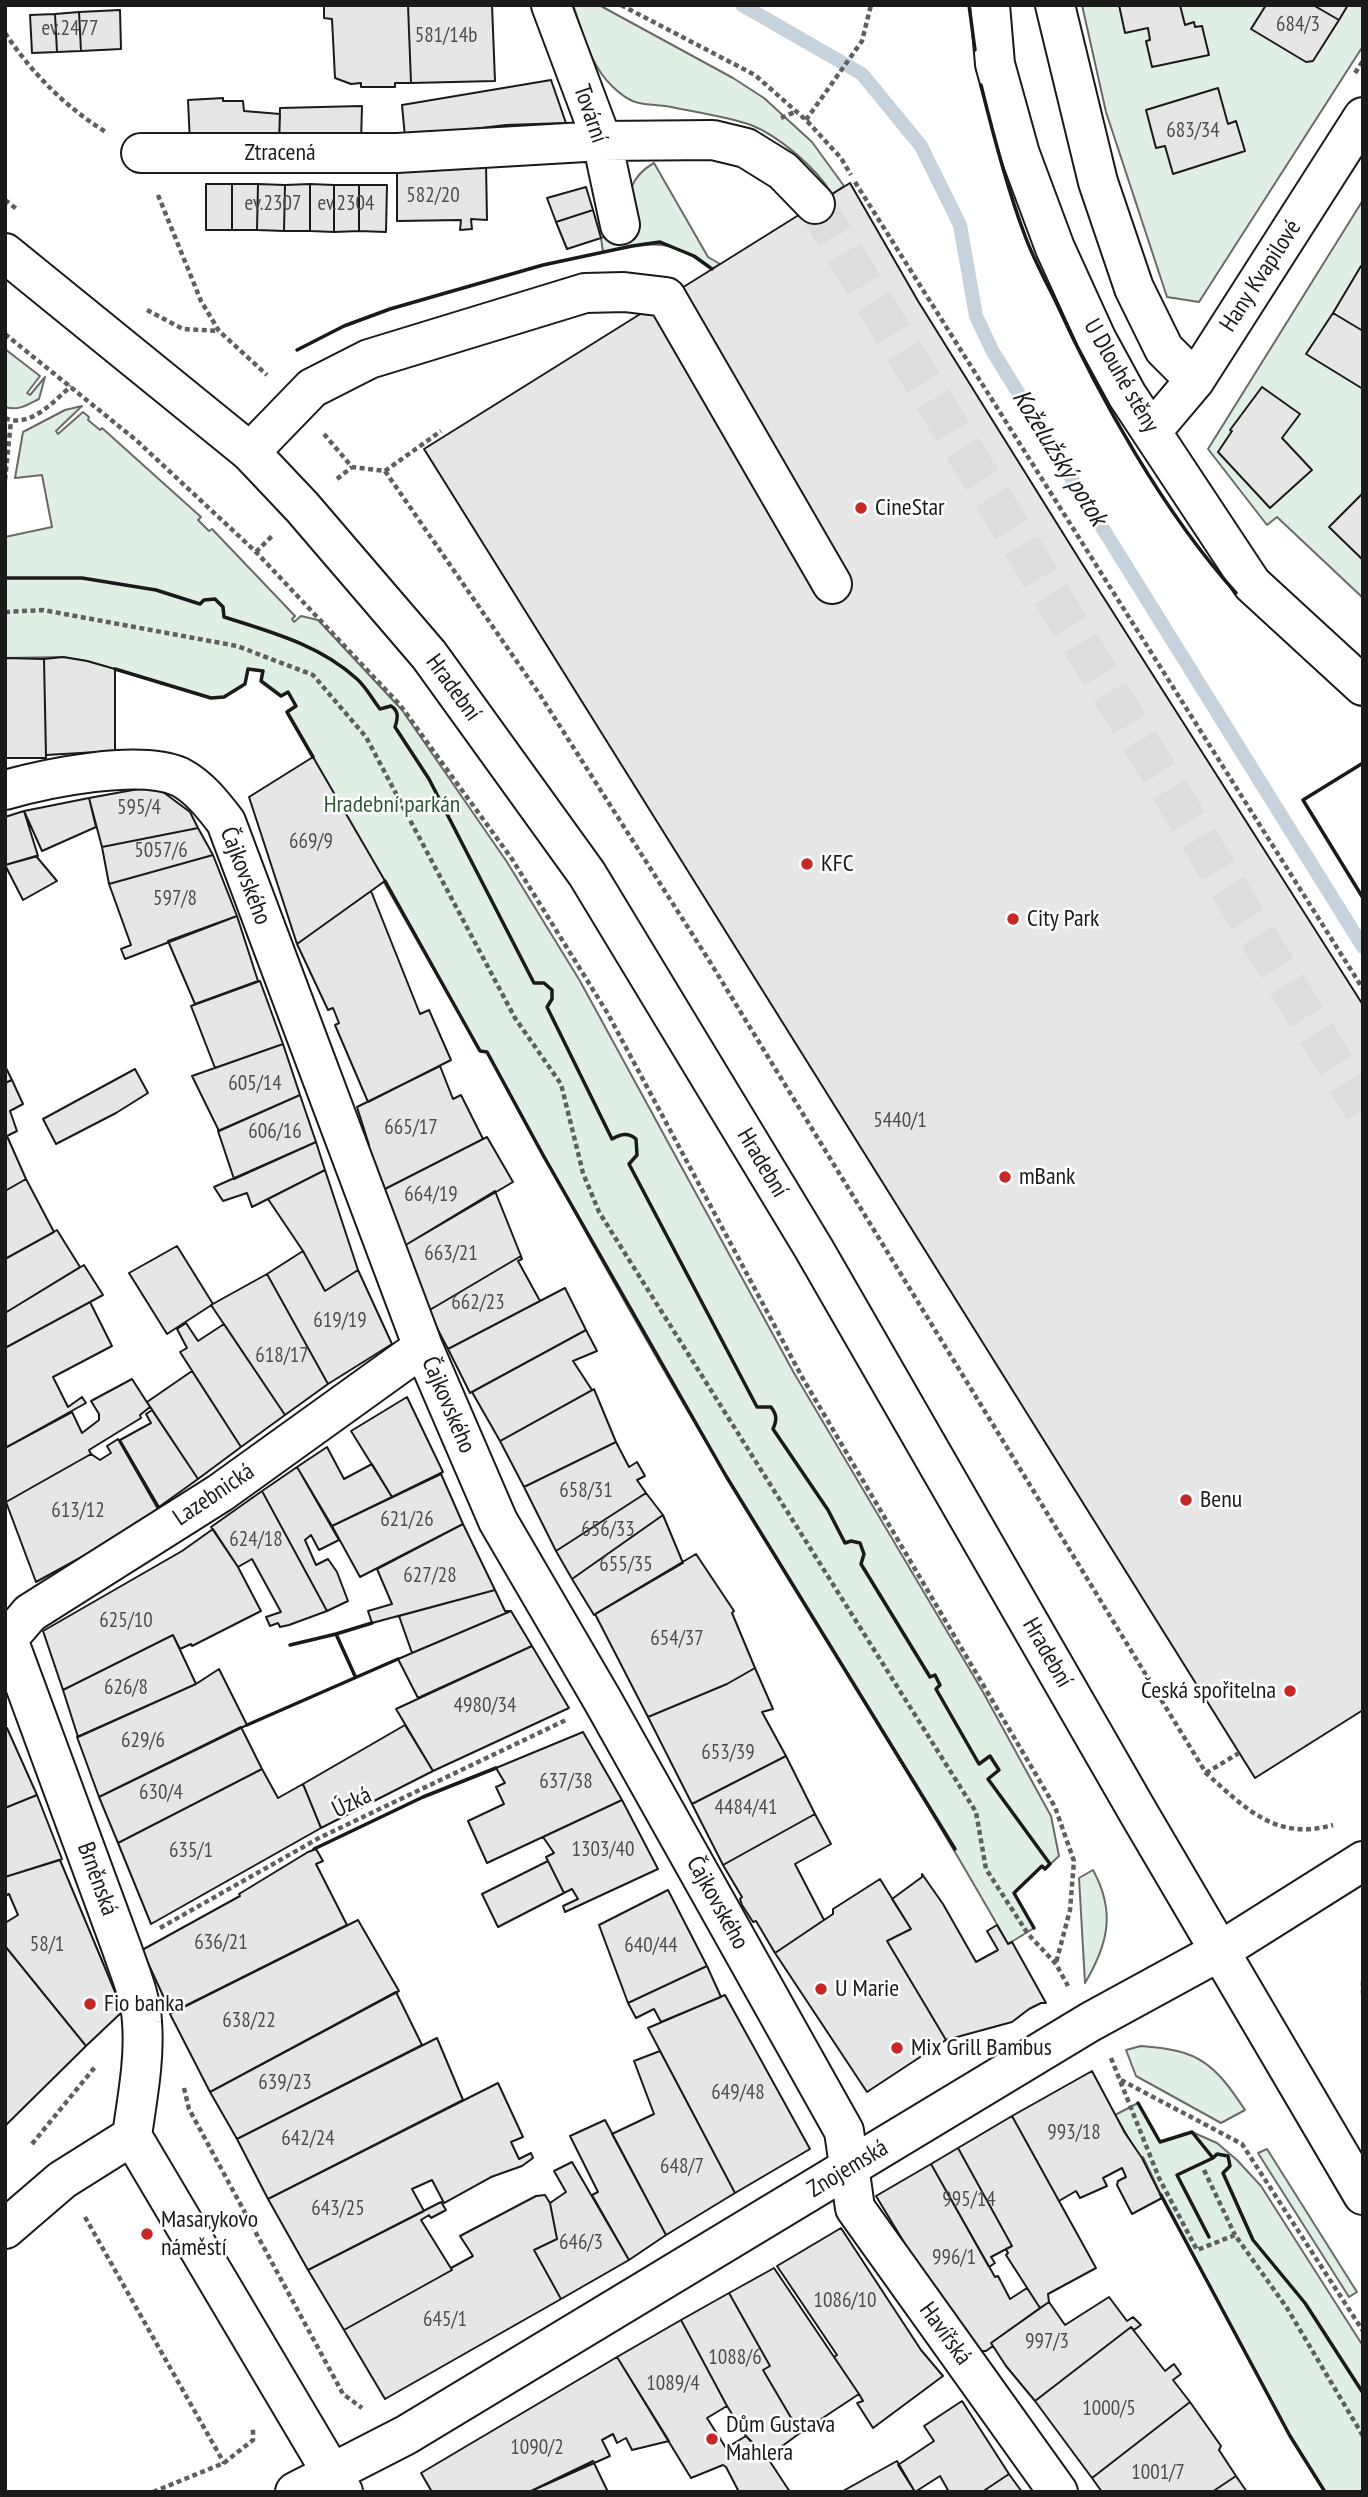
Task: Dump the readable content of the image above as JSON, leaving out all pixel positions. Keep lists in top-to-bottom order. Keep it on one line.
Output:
{"streets":{"street":["Tovární","Ztracená","Hany Kvapilové","U Dlouhé stěny","Hradební","Čajkovského","Lazebnická","Brněnská","Znojemská","Havířská"],"path":["Úzká"]},"crossings":[["Tovární","Ztracená"],["Hany Kvapilové","U Dlouhé stěny"],["Hradební","Znojemská"],["Čajkovského","Lazebnická"],["Čajkovského","Úzká"],["Čajkovského","Znojemská"],["Čajkovského","Havířská"],["Lazebnická","Brněnská"],["Úzká","Brněnská"],["Znojemská","Havířská"]],"water":["Koželužský potok"],"parks":["Hradební parkán"],"places":["CineStar","KFC","City Park","mBank","Benu","Česká spořitelna","U Marie","Fio banka","Mix Grill Bambus","Masarykovo náměstí","Dům Gustava Mahlera"],"house_numbers":["684/3","ev.2477","581/14b","683/34","582/20","ev.2307","ev.2304","595/4","669/9","5057/6","597/8","605/14","5440/1","665/17","606/16","664/19","663/21","662/23","619/19","618/17","658/31","613/12","621/26","656/33","624/18","655/35","627/28","625/10","654/37","626/8","4980/34","629/6","653/39","637/38","630/4","4484/41","1303/40","635/1","636/21","58/1","640/44","638/22","639/23","649/48","993/18","642/24","648/7","995/14","643/25","646/3","996/1","1086/10","645/1","997/3","1088/6","1089/4","1000/5","1090/2","1001/7"]}
